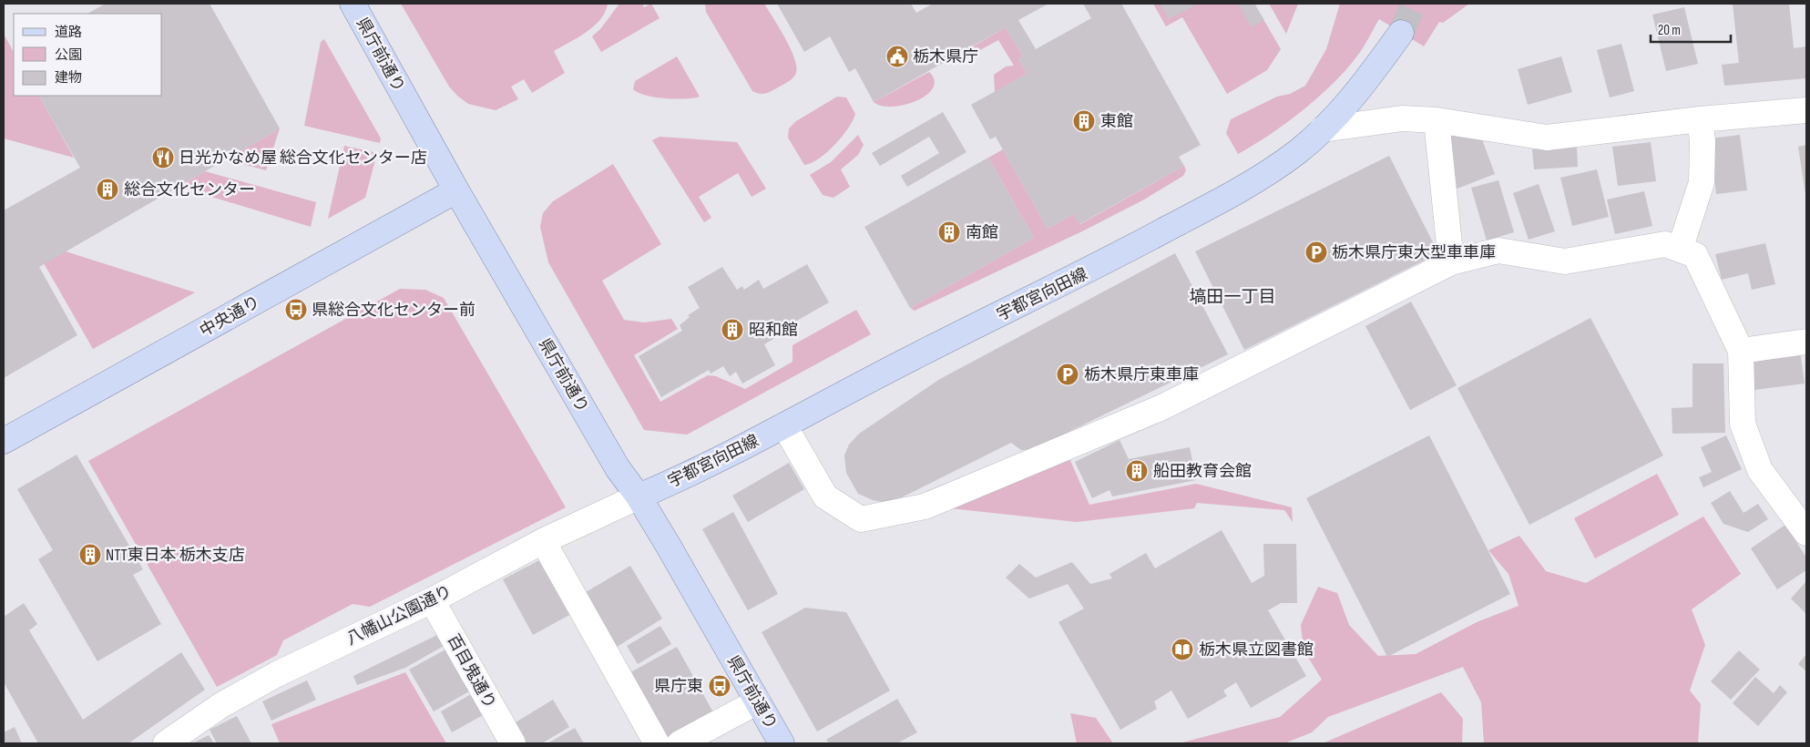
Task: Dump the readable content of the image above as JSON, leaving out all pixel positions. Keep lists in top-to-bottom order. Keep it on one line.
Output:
{"streets":{"main road":["県庁前通り","宇都宮向田線","中央通り"],"street":["八幡山公園通り","百目鬼通り"]},"crossings":[["県庁前通り","宇都宮向田線"],["県庁前通り","中央通り"],["県庁前通り","八幡山公園通り"],["宇都宮向田線","八幡山公園通り"],["八幡山公園通り","百目鬼通り"]],"districts":["塙田一丁目"],"places":{"public building":["栃木県庁"],"building":["東館","総合文化センター","南館","昭和館","船田教育会館","NTT東日本 栃木支店"],"restaurant":["日光かなめ屋 総合文化センター店"],"parking":["栃木県庁東大型車車庫","栃木県庁東車庫"],"bus stop":["県総合文化センター前","県庁東"],"library":["栃木県立図書館"]},"legend":["道路","公園","建物"],"scale_bar":"20 m"}
